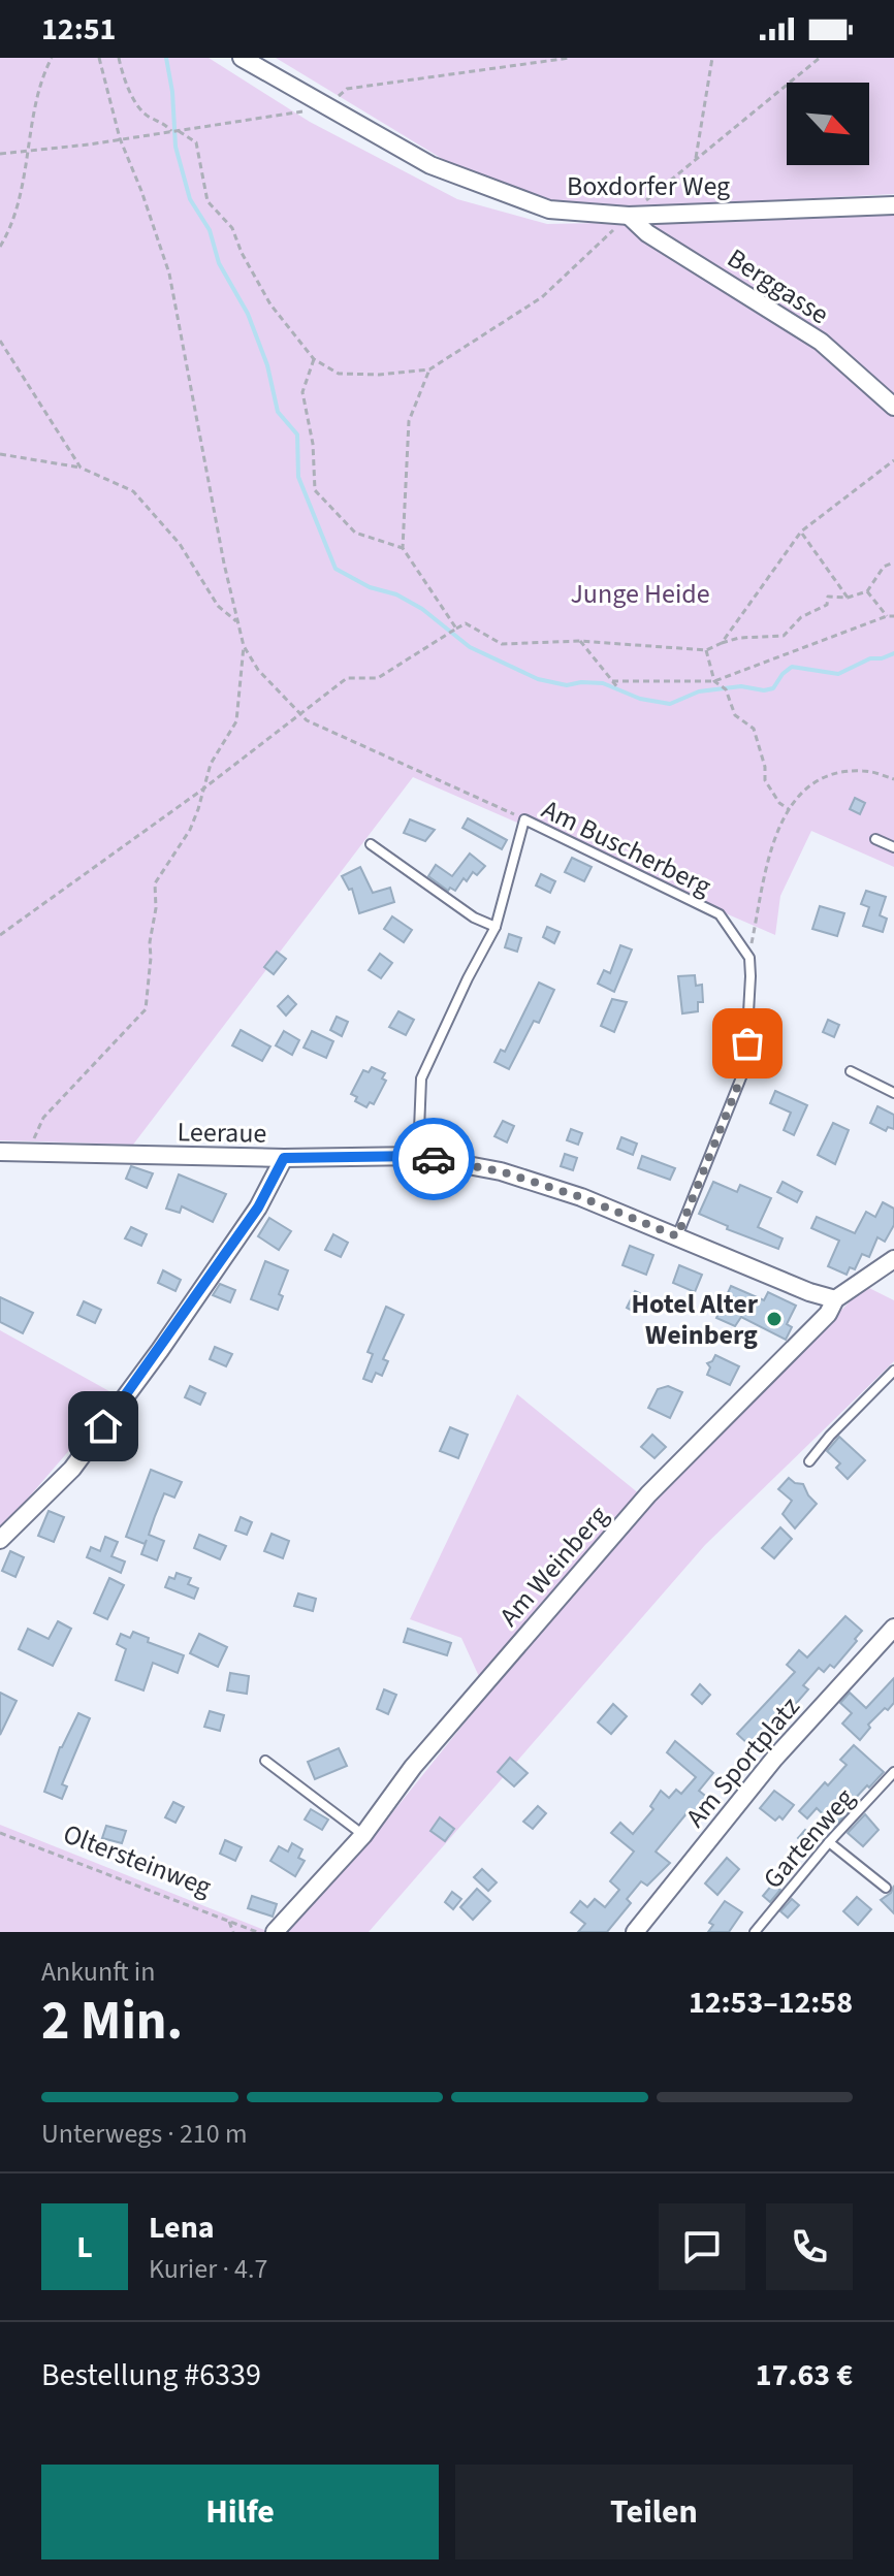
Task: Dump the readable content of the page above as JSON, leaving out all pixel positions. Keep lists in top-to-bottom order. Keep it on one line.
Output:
{"streets":{"street":["Boxdorfer Weg","Berggasse","Leeraue","Am Weinberg","Am Sportplatz"],"lane":["Am Buscherberg","Gartenweg"],"path":["Oltersteinweg"]},"crossings":[["Boxdorfer Weg","Berggasse"],["Am Buscherberg","Leeraue"],["Leeraue","Am Weinberg"]],"parks":["Junge Heide"],"places":["Hotel Alter Weinberg"],"north":"bottom right","page":{"status":"12:51","heading":["2 Min.","Ankunft in","12:53–12:58"],"panel":["Lena","Kurier · 4.7","Bestellung #6339","17.63 €"],"bar":"Unterwegs · 210 m","round":"L","buttons":["Hilfe","Teilen"]}}
